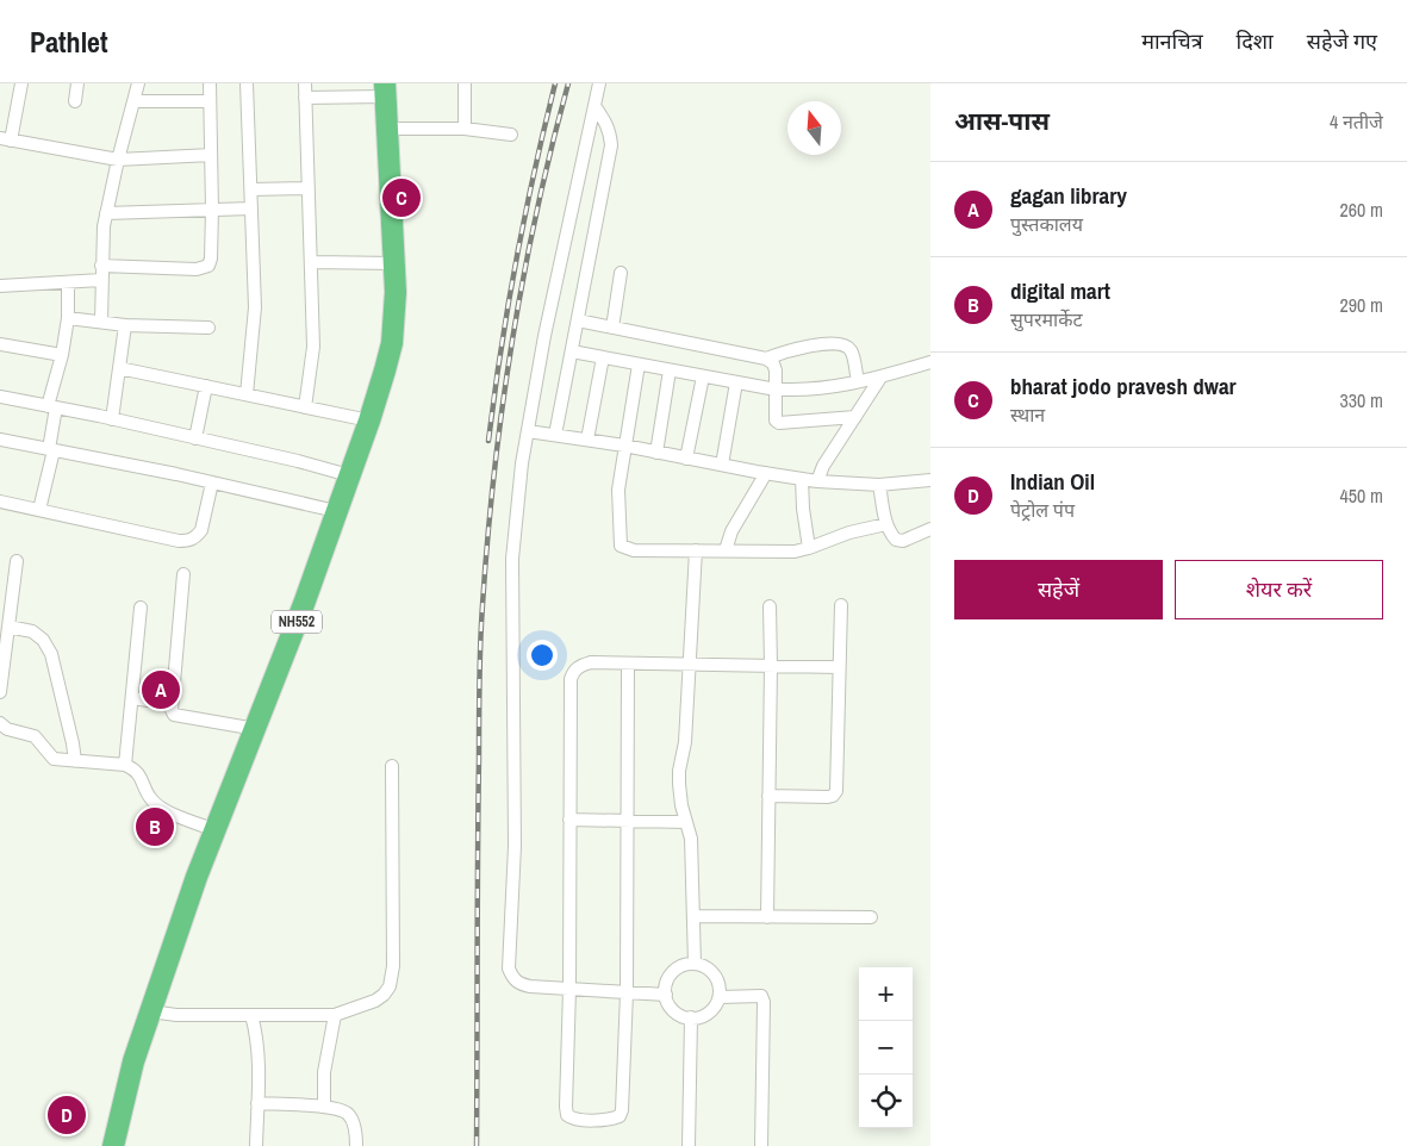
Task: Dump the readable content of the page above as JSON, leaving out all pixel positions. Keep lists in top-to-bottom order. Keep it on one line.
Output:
{"streets":{"highway":["NH552"]},"north":"top","page":{"header":"Pathlet","nav":["मानचित्र","दिशा","सहेजे गए"],"heading":["आस-पास","4 नतीजे"],"list":[{"mark":"A","name":"gagan library","note":"पुस्तकालय","value":"260 m"},{"mark":"B","name":"digital mart","note":"सुपरमार्केट","value":"290 m"},{"mark":"C","name":"bharat jodo pravesh dwar","note":"स्थान","value":"330 m"},{"mark":"D","name":"Indian Oil","note":"पेट्रोल पंप","value":"450 m"}],"pins":["C","A","B","D"],"buttons":["सहेजें","शेयर करें"],"map_buttons":["+","−"]}}
